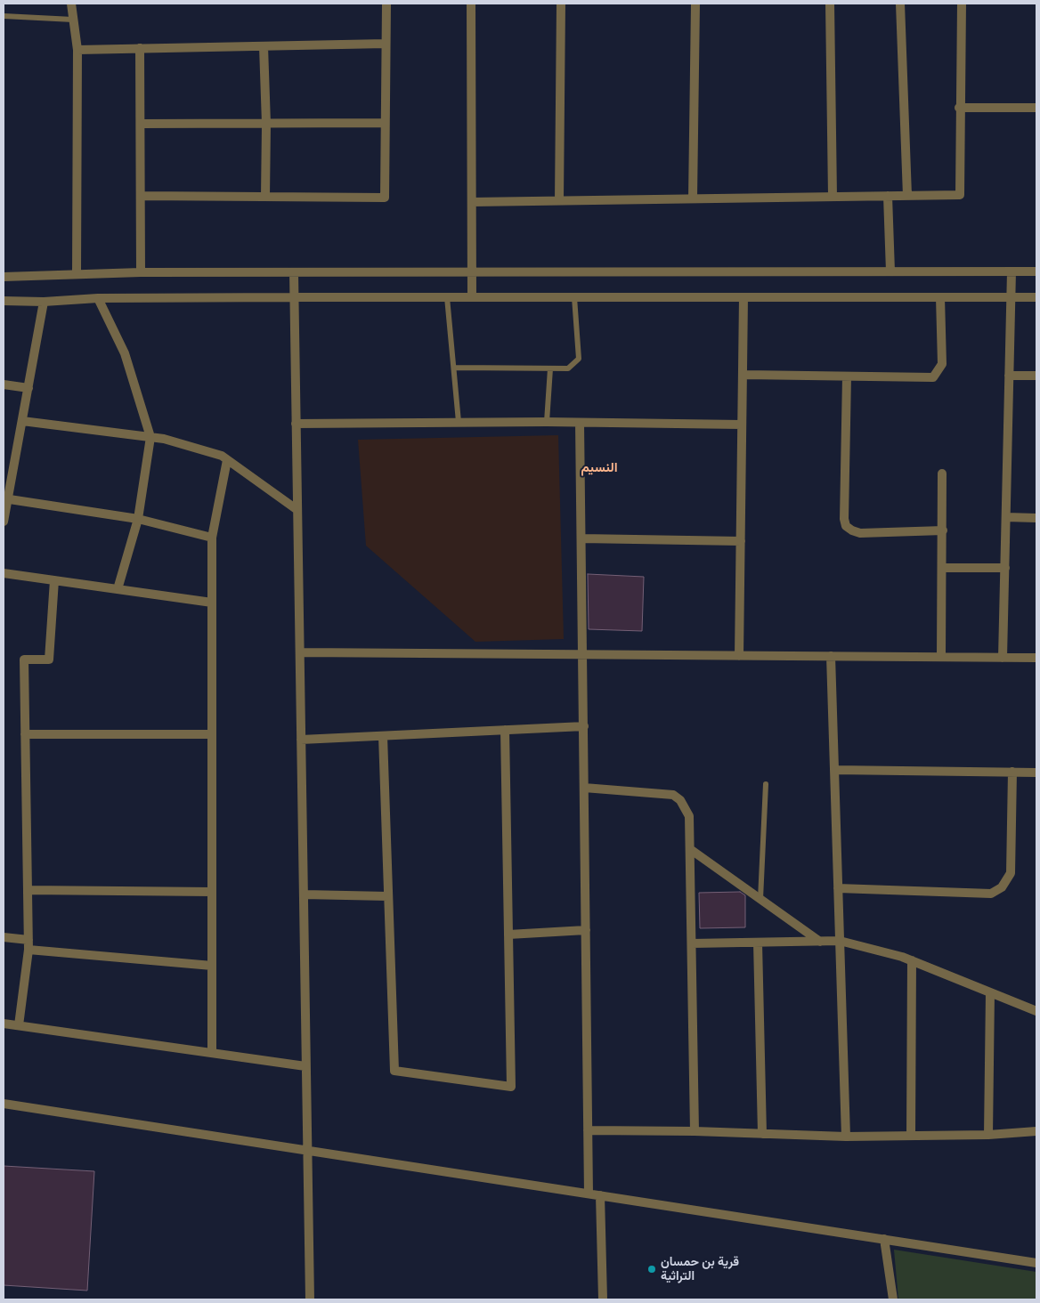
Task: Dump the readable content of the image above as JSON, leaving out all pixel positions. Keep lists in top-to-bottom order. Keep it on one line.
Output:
{"districts":["النسيم"],"places":["قرية بن حمسان التراثية"]}
